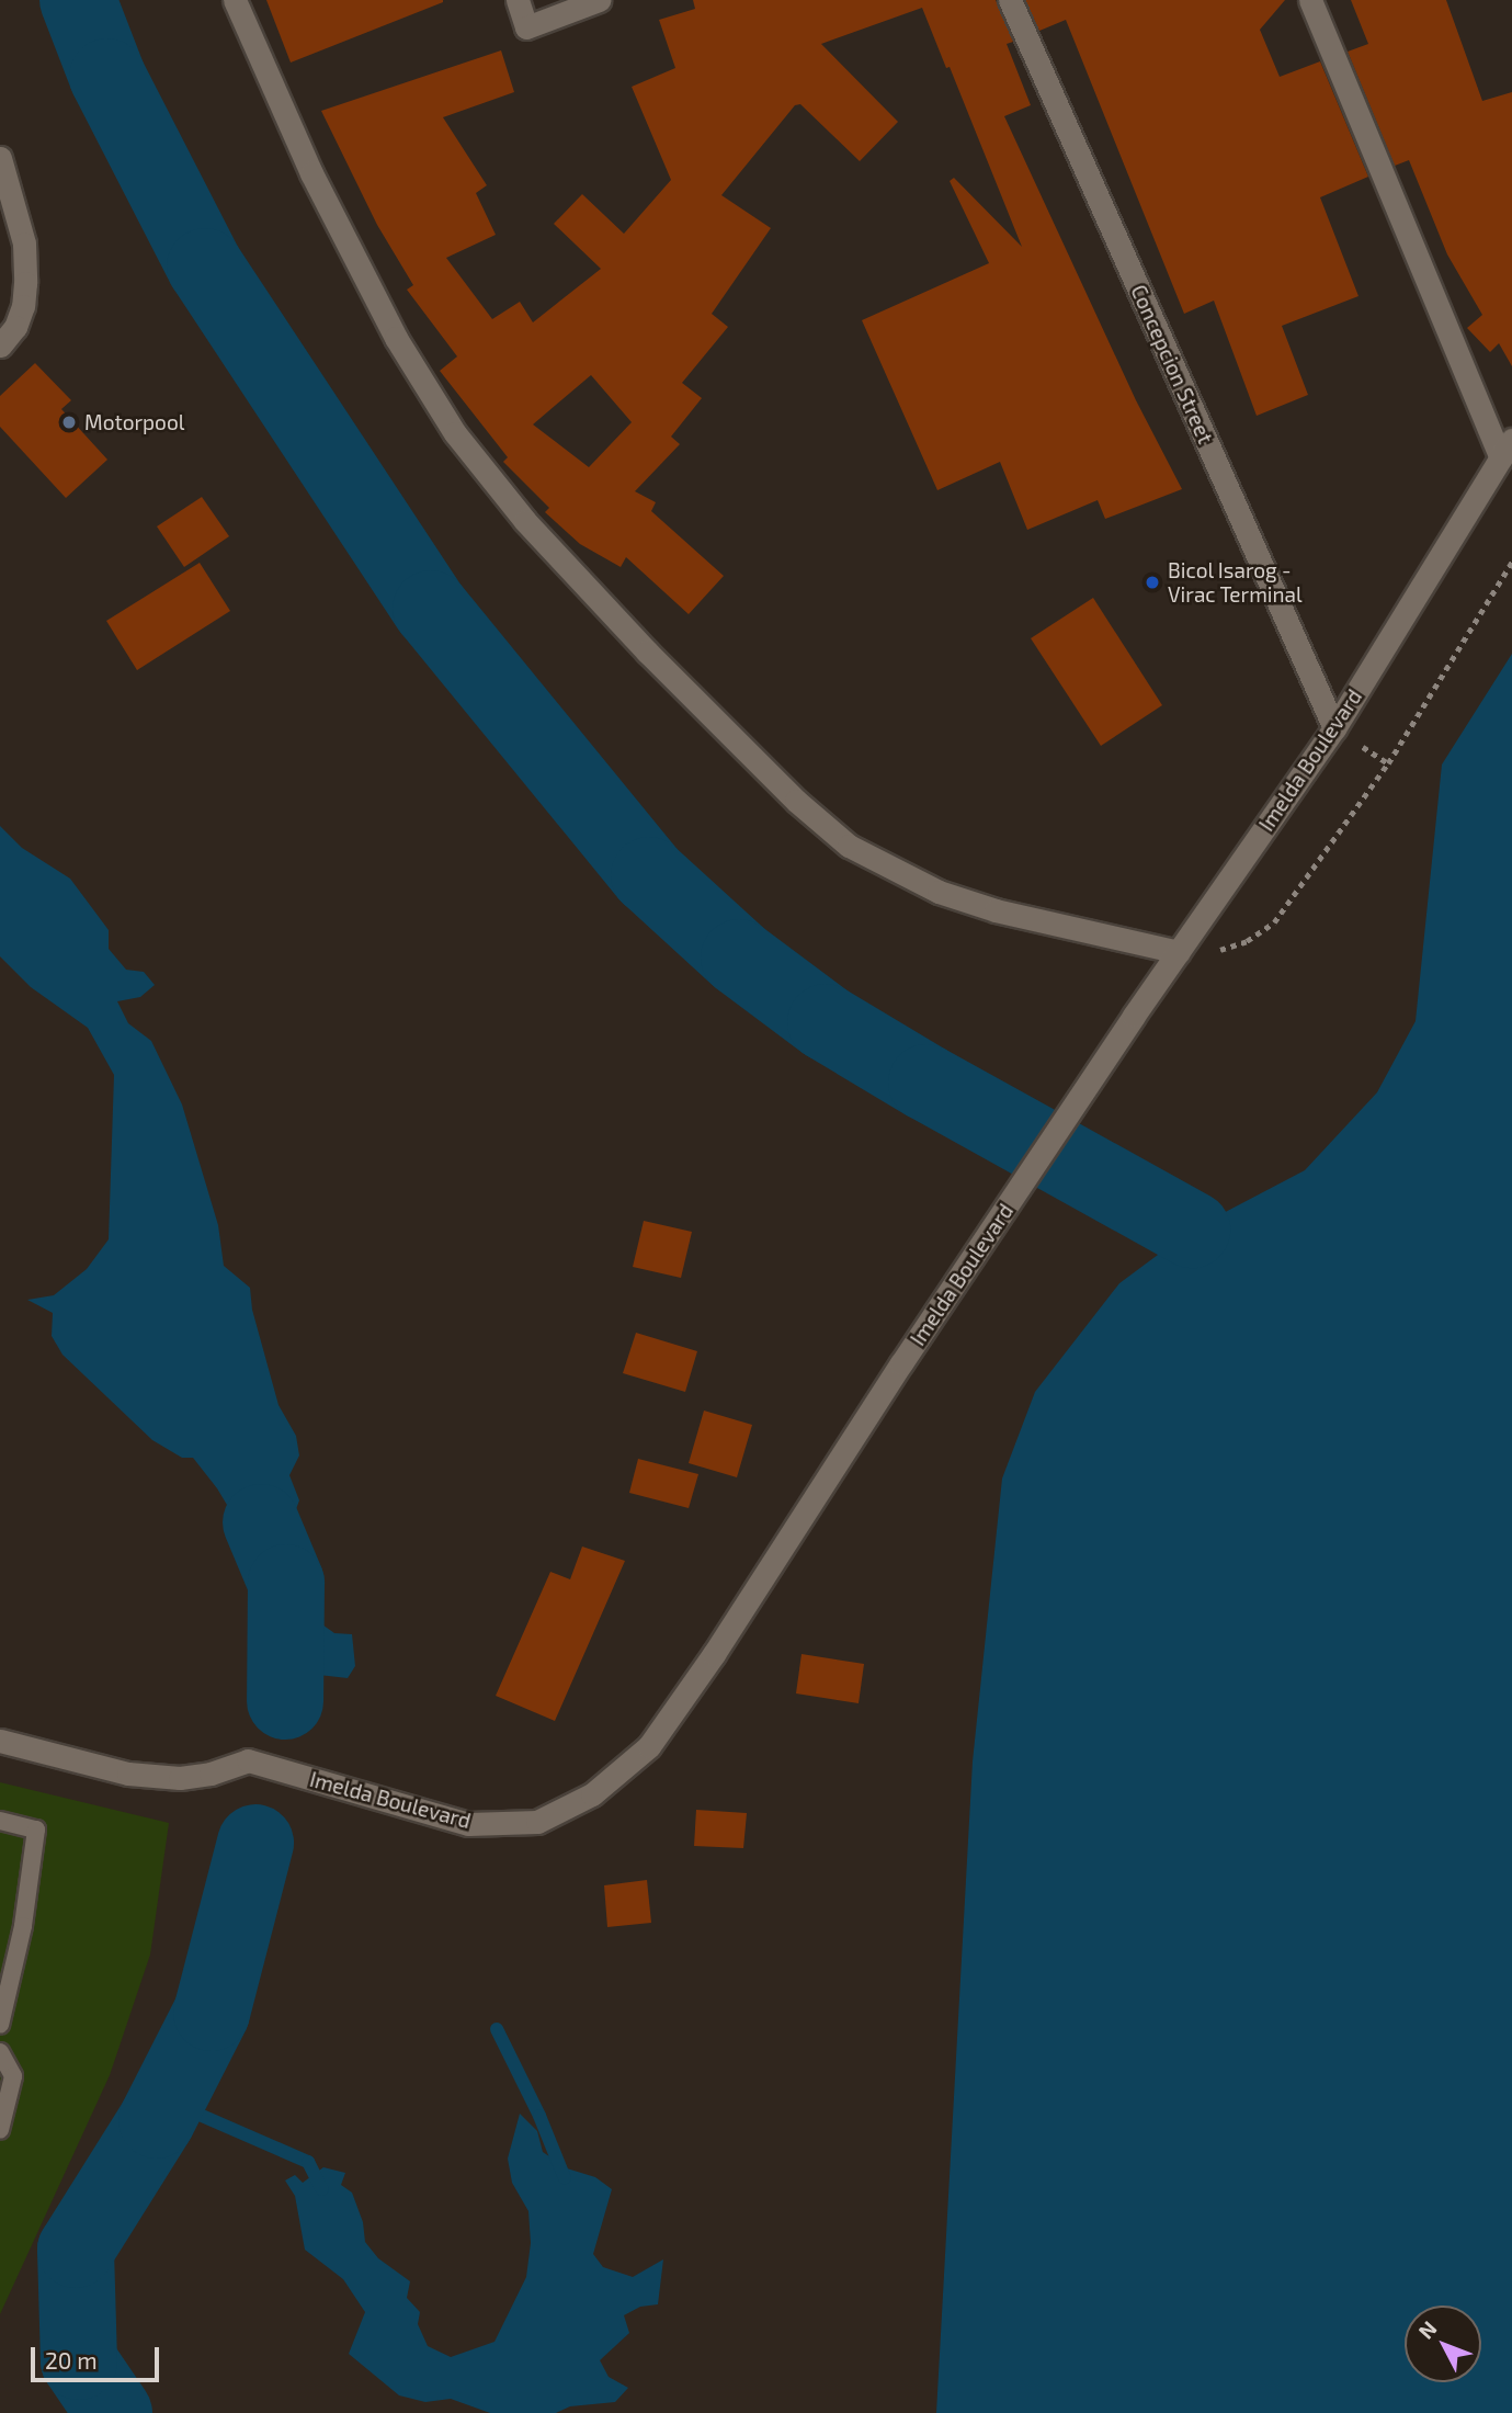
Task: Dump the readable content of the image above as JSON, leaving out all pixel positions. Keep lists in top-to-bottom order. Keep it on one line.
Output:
{"streets":{"street":["Concepcion Street","Imelda Boulevard"]},"crossings":[["Concepcion Street","Imelda Boulevard"]],"places":["Motorpool","Bicol Isarog - Virac Terminal"],"scale_bar":"20 m","north":"top left"}
